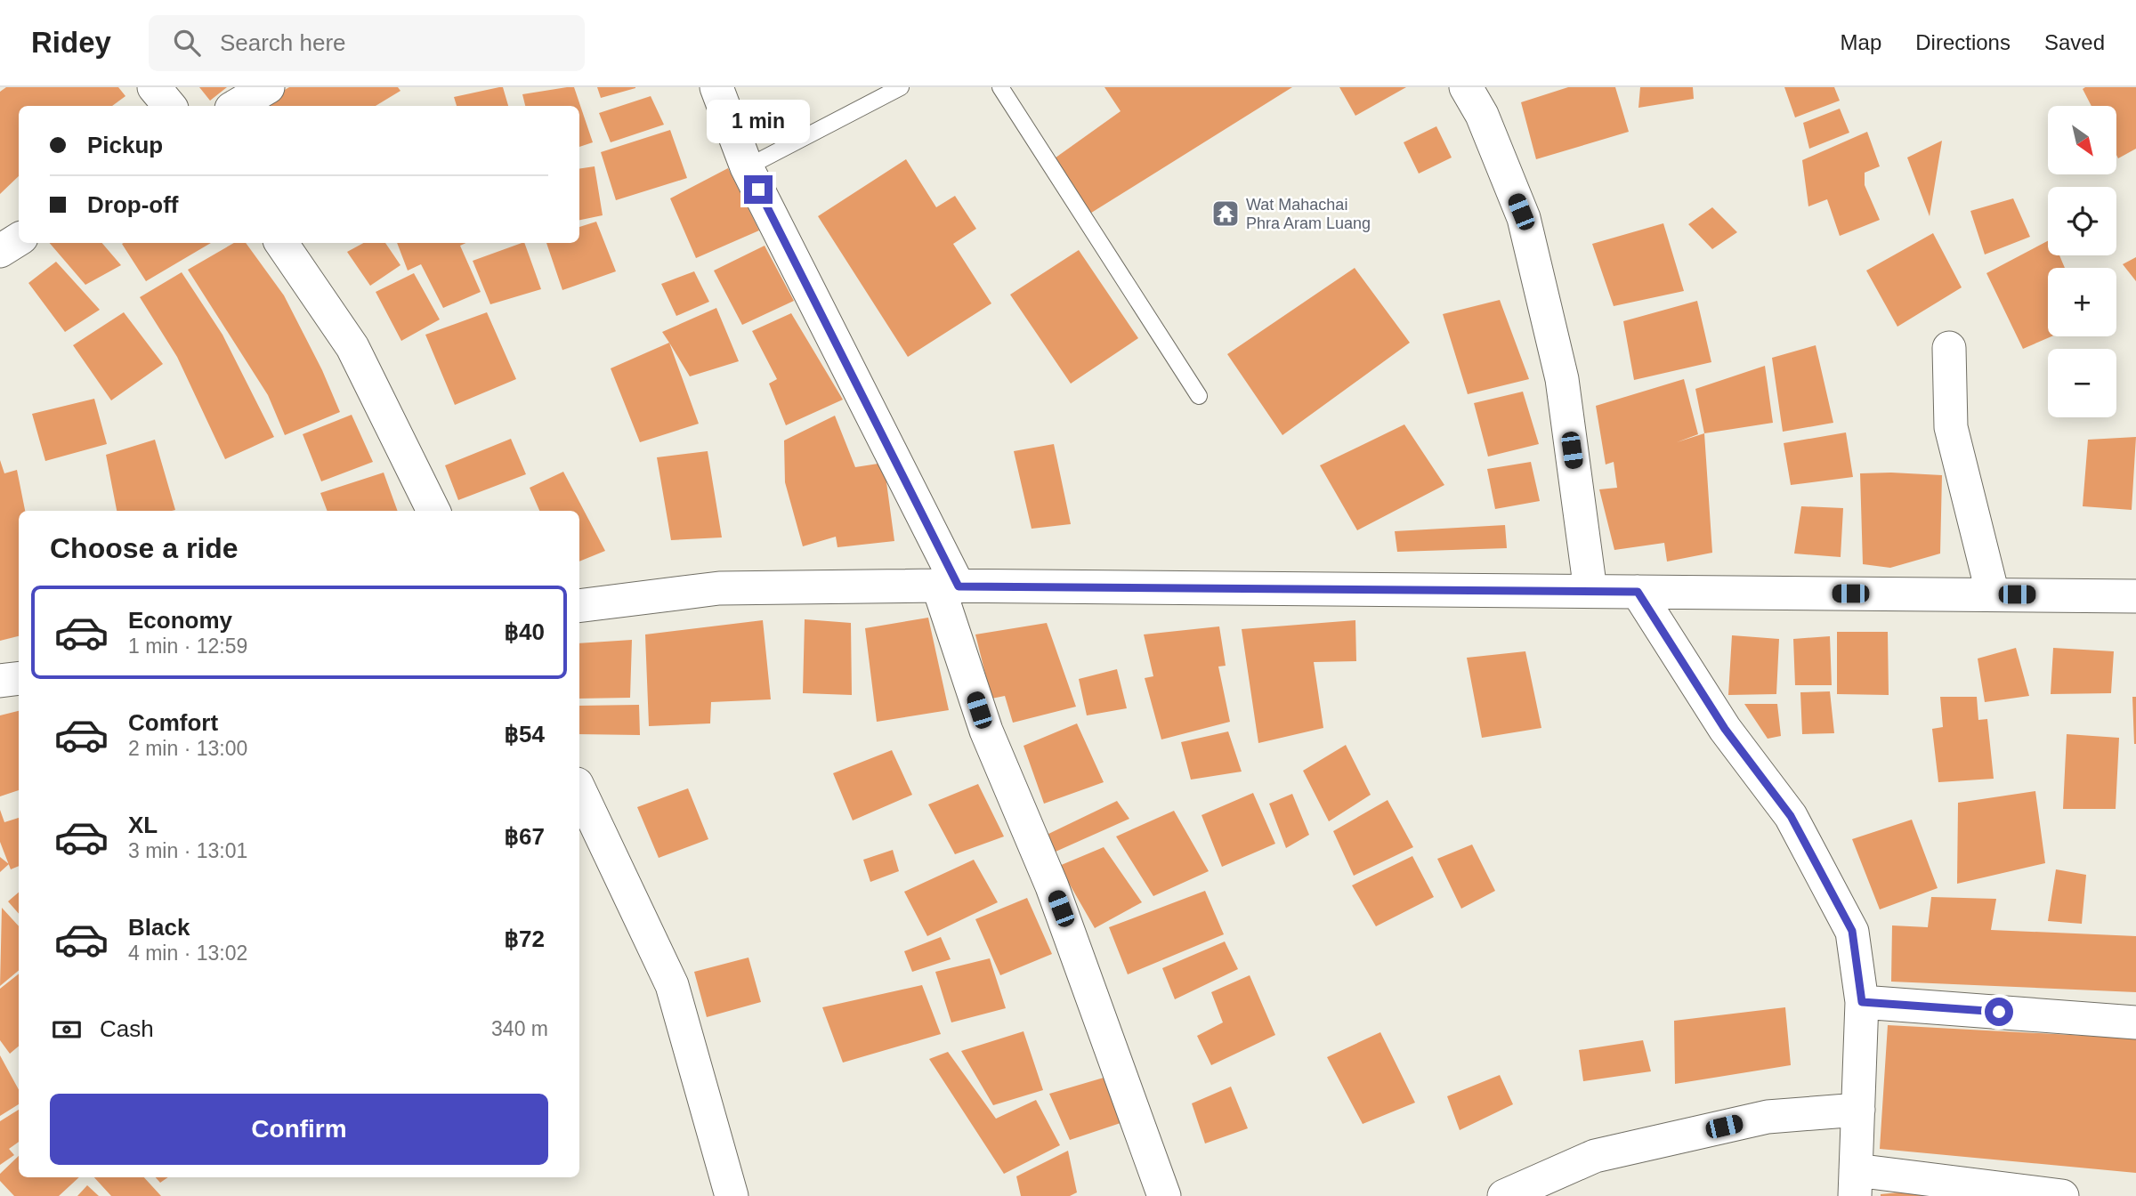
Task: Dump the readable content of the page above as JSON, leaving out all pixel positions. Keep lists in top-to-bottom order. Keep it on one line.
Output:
{"places":{"temple":["Wat Mahachai Phra Aram Luang"]},"north":"bottom right","page":{"header":"Ridey","search":"Search here","nav":["Map","Directions","Saved"],"bubble":"1 min","map_buttons":["+","−"],"banner":["Pickup","Drop-off"],"heading":"Choose a ride","list":[{"name":"Economy","note":"1 min · 12:59","value":"฿40"},{"name":"Comfort","note":"2 min · 13:00","value":"฿54"},{"name":"XL","note":"3 min · 13:01","value":"฿67"},{"name":"Black","note":"4 min · 13:02","value":"฿72"}],"pay":["Cash","340 m"],"buttons":"Confirm"}}
